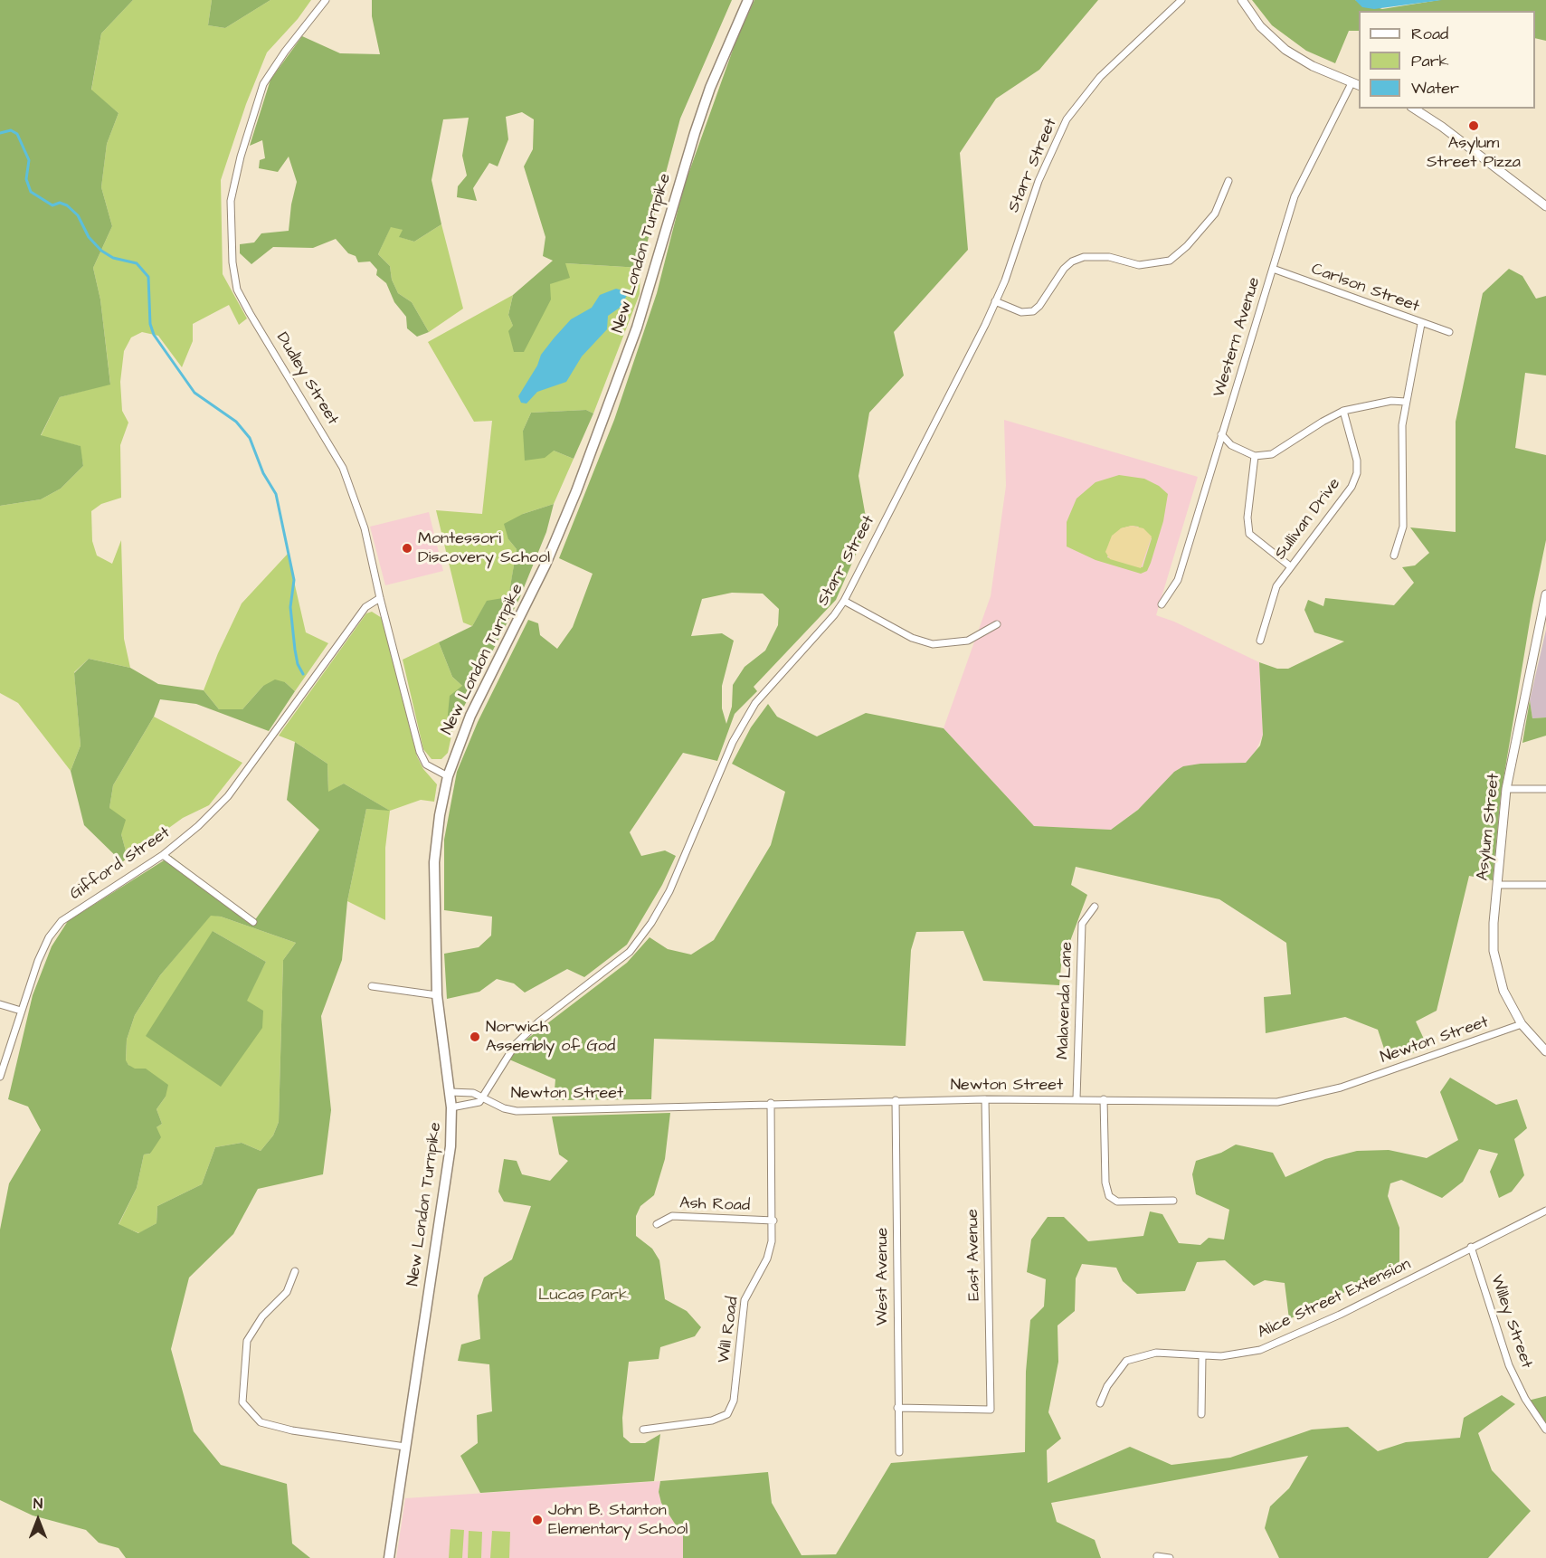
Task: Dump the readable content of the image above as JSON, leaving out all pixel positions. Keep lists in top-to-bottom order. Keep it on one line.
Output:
{"streets":{"main road":["New London Turnpike"],"street":["Starr Street","Carlson Street","Western Avenue","Dudley Street","Sullivan Drive","Asylum Street","Gifford Street","Malavenda Lane","Newton Street","Ash Road","East Avenue","West Avenue","Alice Street Extension","Willey Street","Will Road"]},"crossings":[["Starr Street","Newton Street"],["New London Turnpike","Dudley Street"],["Carlson Street","Western Avenue"],["Dudley Street","Gifford Street"],["Asylum Street","Newton Street"],["Malavenda Lane","Newton Street"],["Newton Street","East Avenue"],["Newton Street","West Avenue"],["Newton Street","Will Road"],["Ash Road","Will Road"],["East Avenue","West Avenue"],["Alice Street Extension","Willey Street"]],"parks":["Lucas Park"],"places":["Asylum Street Pizza","Montessori Discovery School","Norwich Assembly of God","John B. Stanton Elementary School"],"legend":["Road","Park","Water"],"north":"top"}
